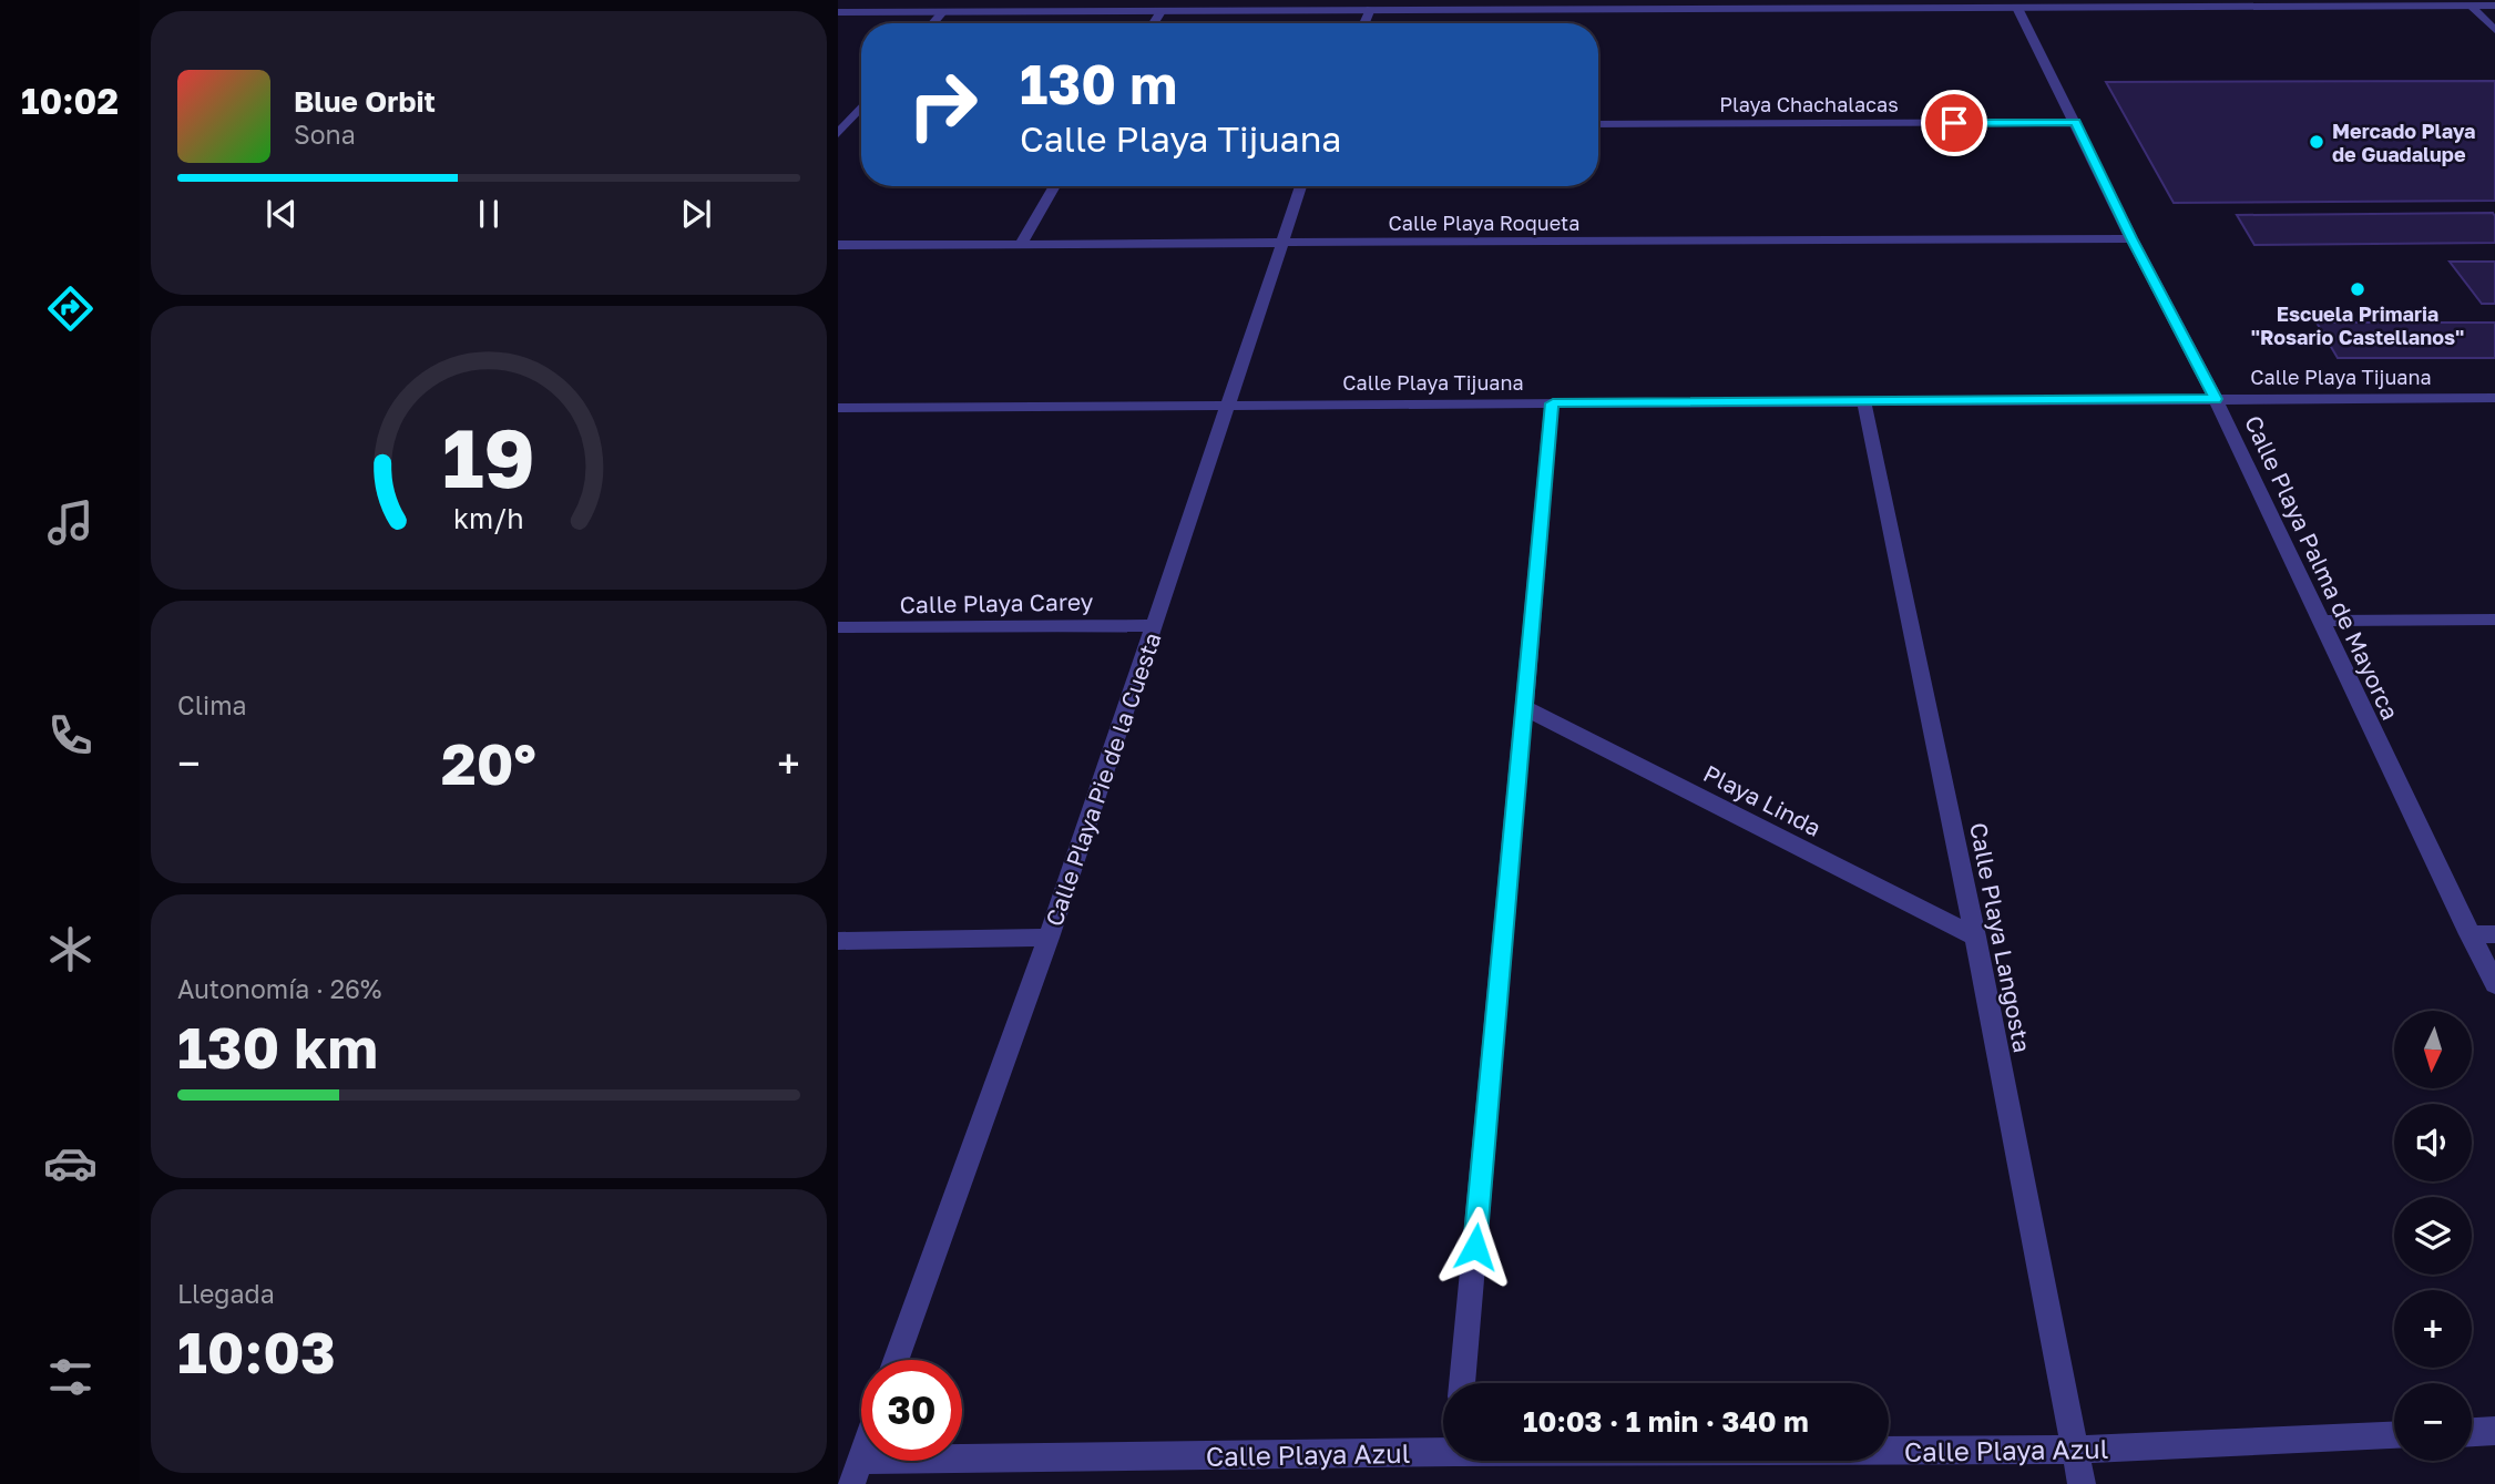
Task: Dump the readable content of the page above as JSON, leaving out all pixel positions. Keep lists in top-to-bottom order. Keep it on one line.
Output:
{"streets":{"street":["Playa Chachalacas","Calle Playa Roqueta","Calle Playa Tijuana","Calle Playa Palma de Mayorca","Calle Playa Carey","Calle Playa Pie de la Cuesta","Playa Linda","Calle Playa Langosta","Calle Playa Azul"]},"crossings":[["Playa Chachalacas","Calle Playa Palma de Mayorca"],["Calle Playa Roqueta","Calle Playa Palma de Mayorca"],["Calle Playa Roqueta","Calle Playa Pie de la Cuesta"],["Calle Playa Tijuana","Calle Playa Palma de Mayorca"],["Calle Playa Tijuana","Calle Playa Pie de la Cuesta"],["Calle Playa Tijuana","Calle Playa Langosta"],["Calle Playa Carey","Calle Playa Pie de la Cuesta"],["Playa Linda","Calle Playa Langosta"],["Calle Playa Langosta","Calle Playa Azul"]],"places":["Mercado Playa de Guadalupe","Escuela Primaria \"Rosario Castellanos\""],"north":"bottom","page":{"tabs":"10:02","turn":["130 m","Calle Playa Tijuana"],"song":["Blue Orbit","Sona"],"tile":["Clima",["Autonomía · 26%","130 km"],["Llegada","10:03"]],"heat":["−","20°","+"],"map_buttons":["+","−"],"limit":"30","trip":"10:03 · 1 min · 340 m","gauge":["19","km/h"]}}
